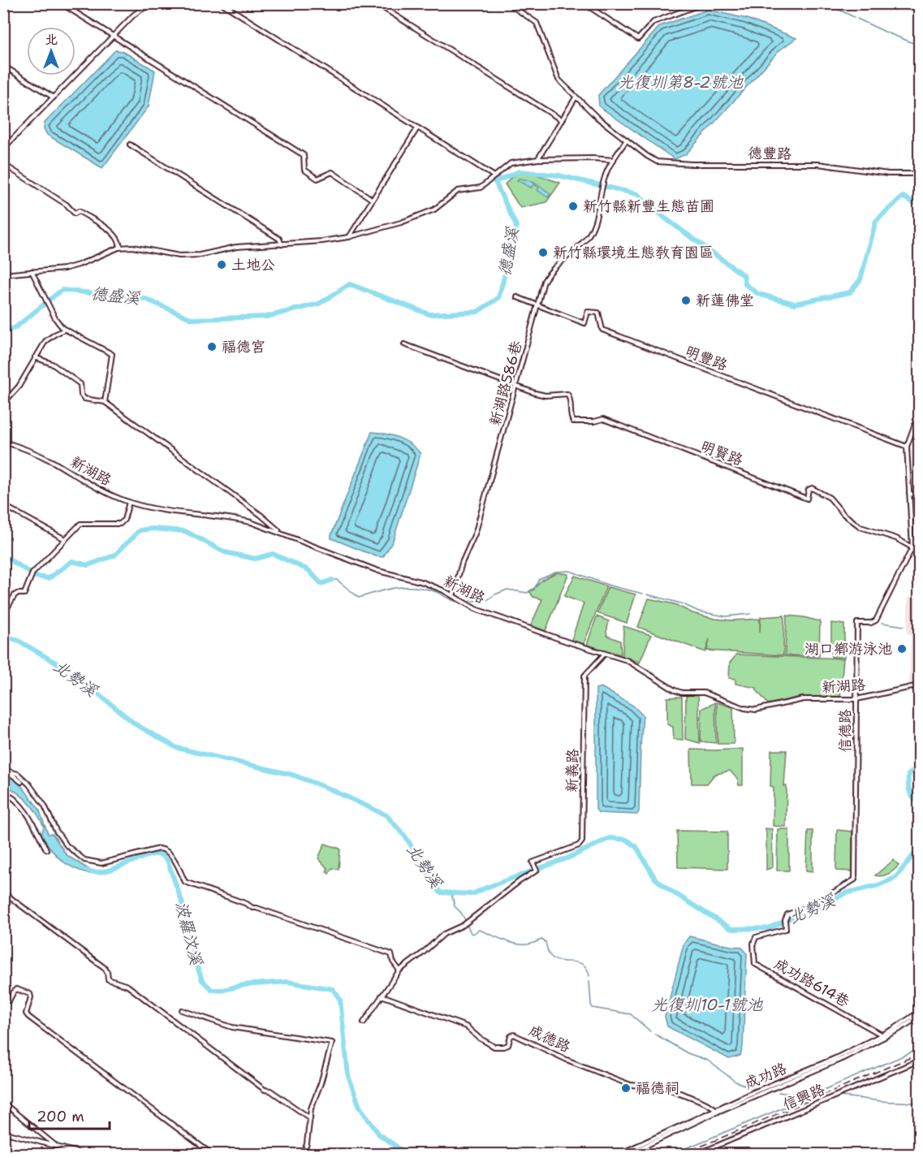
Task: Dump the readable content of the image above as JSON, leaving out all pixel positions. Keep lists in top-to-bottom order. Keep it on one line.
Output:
{"streets":{"street":["德豐路","明豐路","新湖路586巷","明賢路","新湖路","信德路","新義路","成功路614巷","成德路","成功路","信興路"]},"crossings":[["明豐路","新湖路586巷"],["新湖路586巷","明賢路"],["新湖路586巷","新湖路"],["明賢路","信德路"],["新湖路","信德路"],["新湖路","新義路"],["信德路","成功路614巷"],["成功路614巷","成功路"],["成德路","成功路"]],"water":["光復圳第8-2號池","德盛溪","北勢溪","波羅汶溪","光復圳10-1號池"],"places":["新竹縣新豐生態苗圃","新竹縣環境生態教育園區","土地公","新蓮佛堂","福德宮","湖口鄉游泳池","福德祠"],"scale_bar":"200 m","north":"top"}
